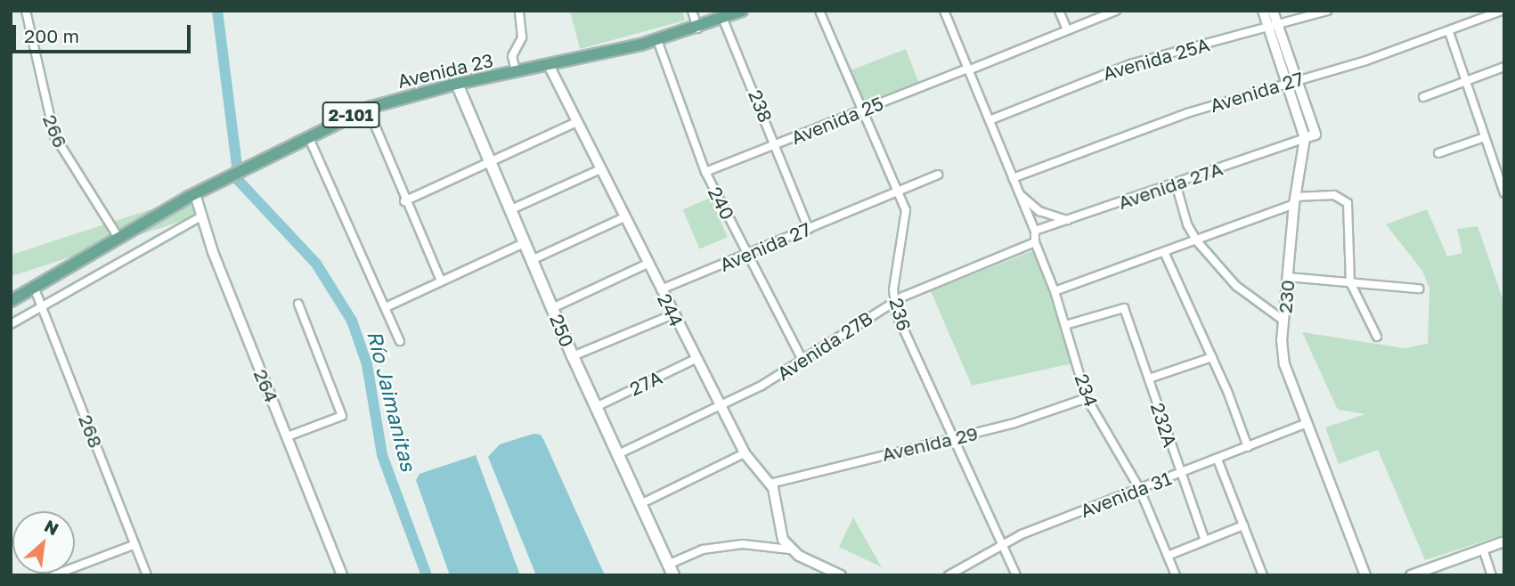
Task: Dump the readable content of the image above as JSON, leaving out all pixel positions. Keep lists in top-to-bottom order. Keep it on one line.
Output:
{"streets":{"main road":["Avenida 23","2-101","250"],"street":["Avenida 25A","Avenida 27","238","Avenida 25","266","Avenida 27A","240","230","244","236","Avenida 27B","27A","264","234","232A","268","Avenida 29","Avenida 31"]},"crossings":[["Avenida 25A","230"],["Avenida 25A","234"],["Avenida 23","238"],["Avenida 23","266"],["Avenida 23","240"],["Avenida 23","244"],["Avenida 23","250"],["Avenida 23","264"],["Avenida 23","268"],["Avenida 27","238"],["Avenida 27","240"],["Avenida 27","230"],["Avenida 27","244"],["Avenida 27","236"],["Avenida 27","234"],["238","Avenida 25"],["Avenida 25","240"],["Avenida 25","236"],["Avenida 25","234"],["Avenida 27A","230"],["Avenida 27A","234"],["240","Avenida 27B"],["230","Avenida 31"],["244","Avenida 27B"],["244","27A"],["244","Avenida 29"],["236","Avenida 27B"],["236","Avenida 29"],["236","Avenida 31"],["250","Avenida 27B"],["250","27A"],["Avenida 27B","234"],["234","232A"],["234","Avenida 29"],["234","Avenida 31"],["232A","Avenida 31"]],"water":["Río Jaimanitas"],"scale_bar":"200 m","north":"top right"}
